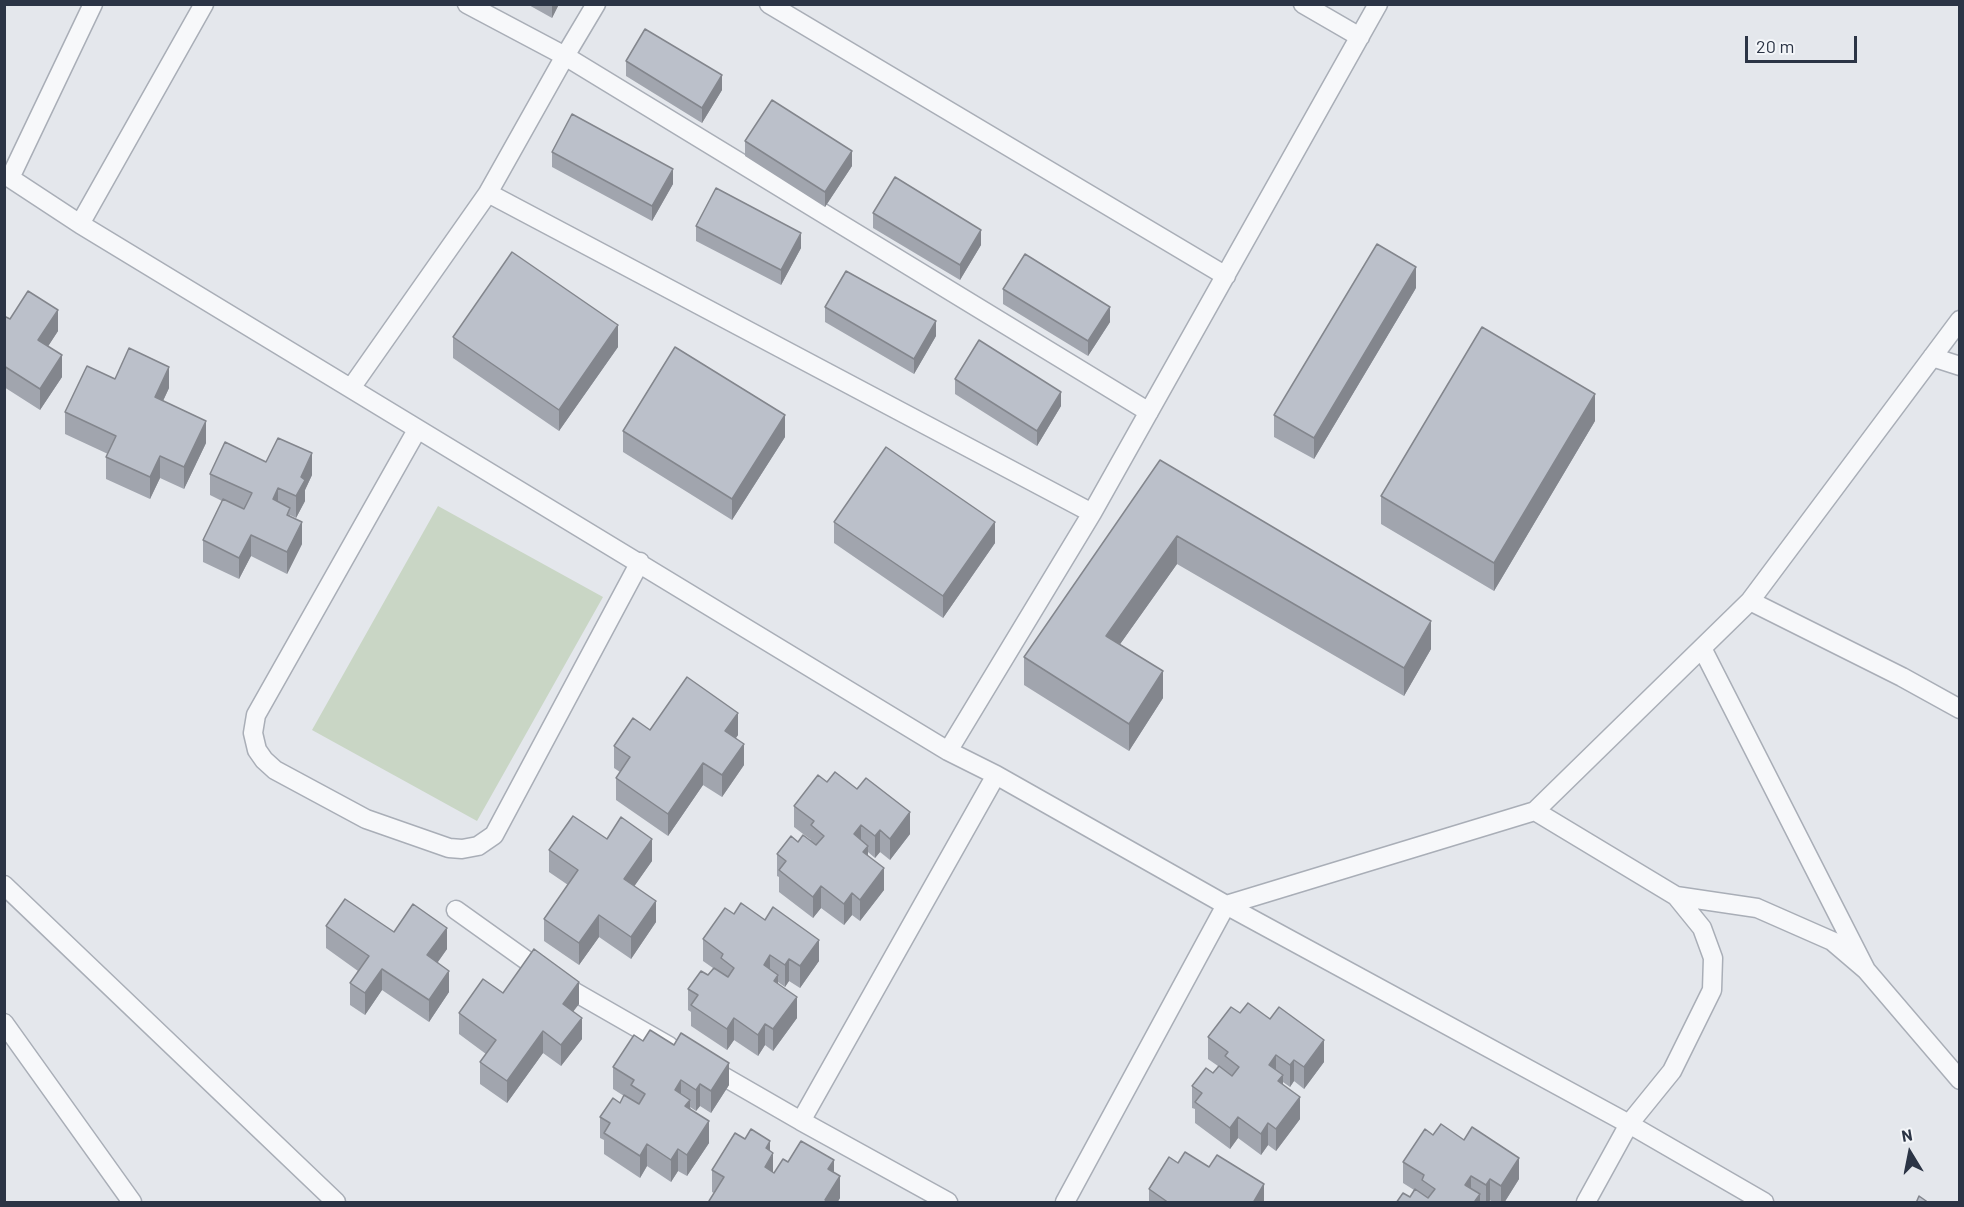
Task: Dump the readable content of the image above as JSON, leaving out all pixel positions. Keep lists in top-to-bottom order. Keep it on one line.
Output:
{"scale_bar":"20 m","north":"top"}
